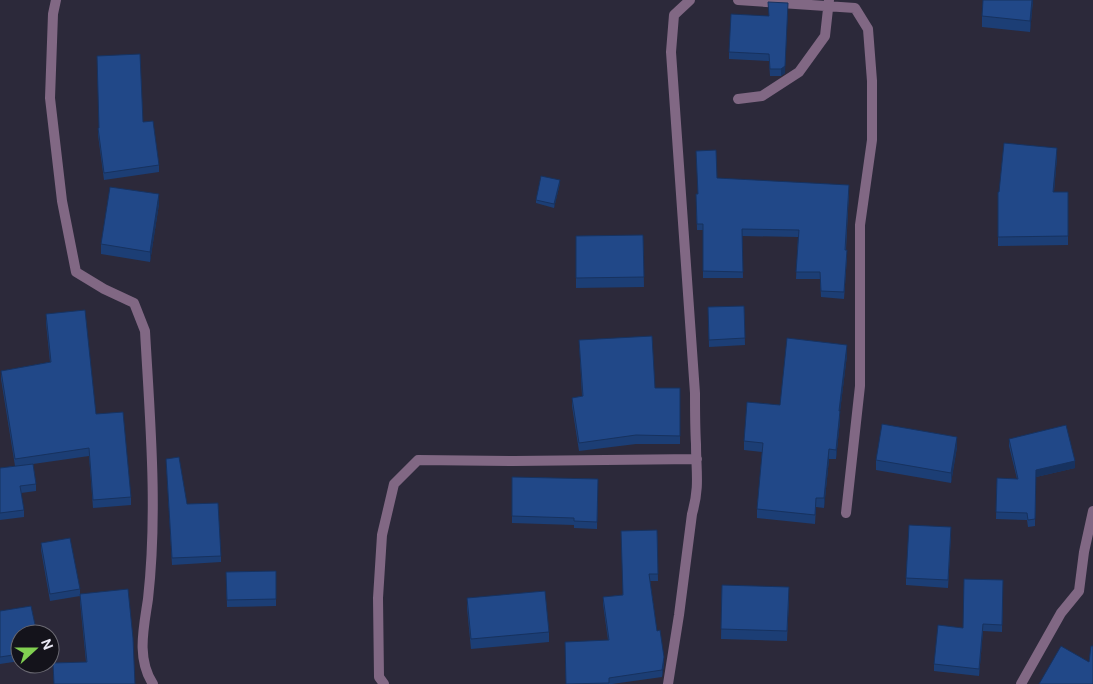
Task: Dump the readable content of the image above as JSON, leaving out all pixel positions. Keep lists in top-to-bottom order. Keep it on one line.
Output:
{"north":"right"}
